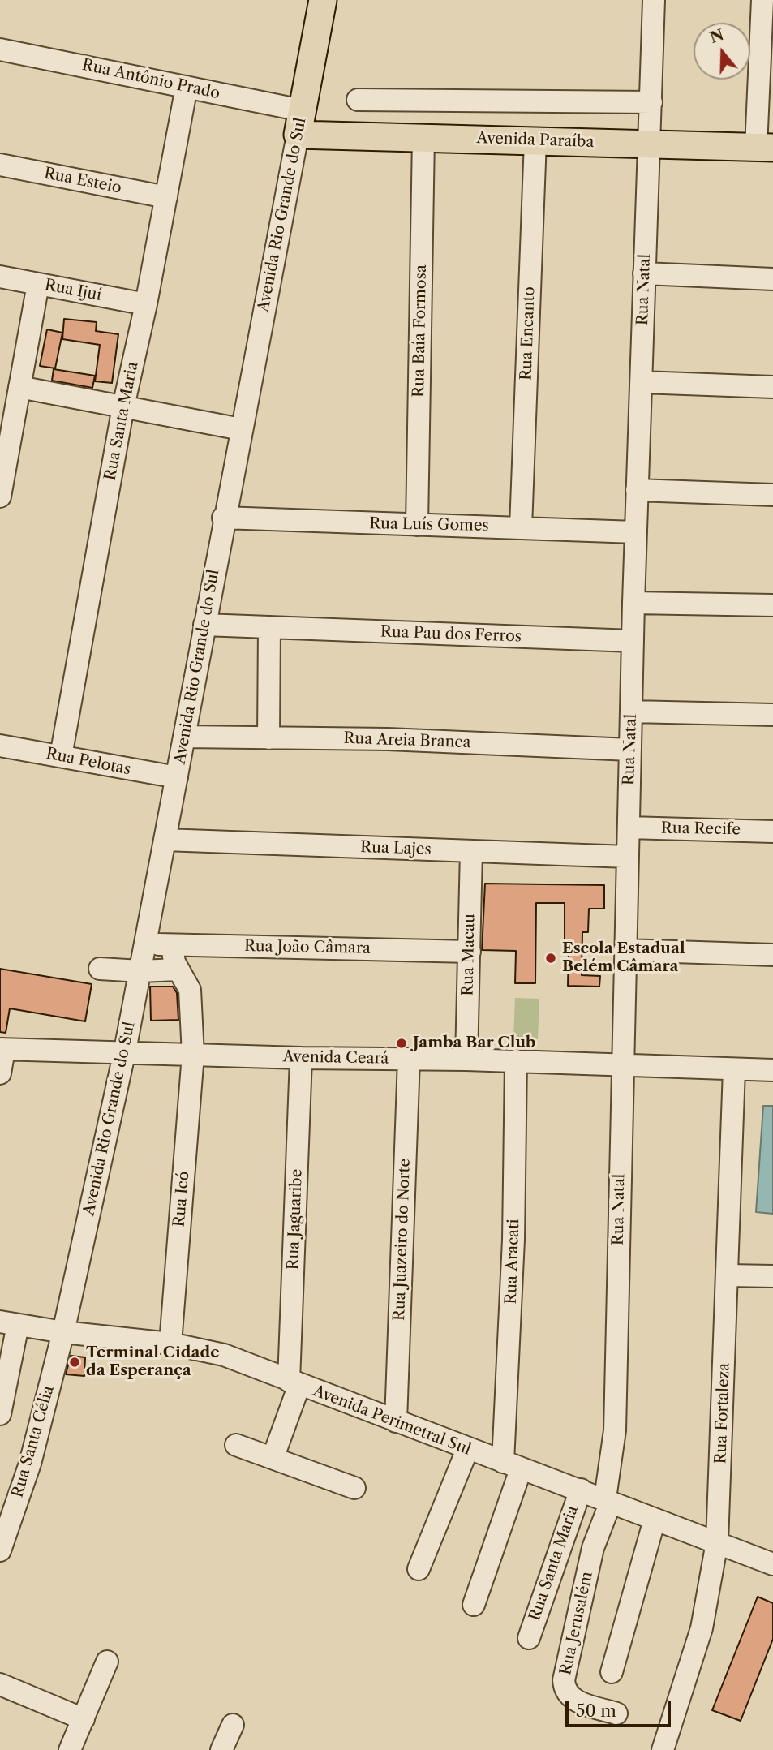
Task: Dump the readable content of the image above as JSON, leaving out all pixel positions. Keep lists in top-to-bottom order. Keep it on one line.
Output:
{"streets":{"main road":["Avenida Paraíba","Avenida Rio Grande do Sul"],"street":["Rua Antônio Prado","Rua Esteio","Rua Natal","Rua Ijuí","Rua Baía Formosa","Rua Encanto","Rua Santa Maria","Rua Luís Gomes","Rua Pau dos Ferros","Rua Areia Branca","Rua Pelotas","Rua Recife","Rua Lajes","Rua João Câmara","Rua Macau","Avenida Ceará","Rua Icó","Rua Jaguaribe","Rua Juazeiro do Norte","Rua Aracati","Rua Fortaleza","Avenida Perimetral Sul","Rua Santa Célia","Rua Jerusalém"]},"crossings":[["Rua Antônio Prado","Avenida Paraíba"],["Rua Antônio Prado","Avenida Rio Grande do Sul"],["Rua Antônio Prado","Rua Santa Maria"],["Avenida Paraíba","Avenida Rio Grande do Sul"],["Avenida Paraíba","Rua Natal"],["Avenida Paraíba","Rua Baía Formosa"],["Avenida Paraíba","Rua Encanto"],["Rua Esteio","Rua Santa Maria"],["Avenida Rio Grande do Sul","Rua Luís Gomes"],["Avenida Rio Grande do Sul","Rua Pau dos Ferros"],["Avenida Rio Grande do Sul","Rua Areia Branca"],["Avenida Rio Grande do Sul","Rua Pelotas"],["Avenida Rio Grande do Sul","Rua Lajes"],["Avenida Rio Grande do Sul","Rua João Câmara"],["Avenida Rio Grande do Sul","Avenida Ceará"],["Avenida Rio Grande do Sul","Avenida Perimetral Sul"],["Avenida Rio Grande do Sul","Rua Santa Célia"],["Rua Natal","Rua Luís Gomes"],["Rua Natal","Rua Pau dos Ferros"],["Rua Natal","Rua Areia Branca"],["Rua Natal","Rua Recife"],["Rua Natal","Rua Lajes"],["Rua Natal","Avenida Ceará"],["Rua Natal","Avenida Perimetral Sul"],["Rua Natal","Rua Jerusalém"],["Rua Ijuí","Rua Santa Maria"],["Rua Baía Formosa","Rua Luís Gomes"],["Rua Encanto","Rua Luís Gomes"],["Rua Santa Maria","Rua Pelotas"],["Rua Santa Maria","Avenida Perimetral Sul"],["Rua Lajes","Rua Macau"],["Rua João Câmara","Rua Macau"],["Rua João Câmara","Rua Icó"],["Rua Macau","Avenida Ceará"],["Avenida Ceará","Rua Icó"],["Avenida Ceará","Rua Jaguaribe"],["Avenida Ceará","Rua Juazeiro do Norte"],["Avenida Ceará","Rua Aracati"],["Avenida Ceará","Rua Fortaleza"],["Rua Icó","Avenida Perimetral Sul"],["Rua Jaguaribe","Avenida Perimetral Sul"],["Rua Juazeiro do Norte","Avenida Perimetral Sul"],["Rua Aracati","Avenida Perimetral Sul"],["Rua Fortaleza","Avenida Perimetral Sul"],["Avenida Perimetral Sul","Rua Santa Célia"],["Avenida Perimetral Sul","Rua Jerusalém"]],"places":["Escola Estadual Belém Câmara","Jamba Bar Club","Terminal Cidade da Esperança"],"scale_bar":"50 m","north":"top"}
